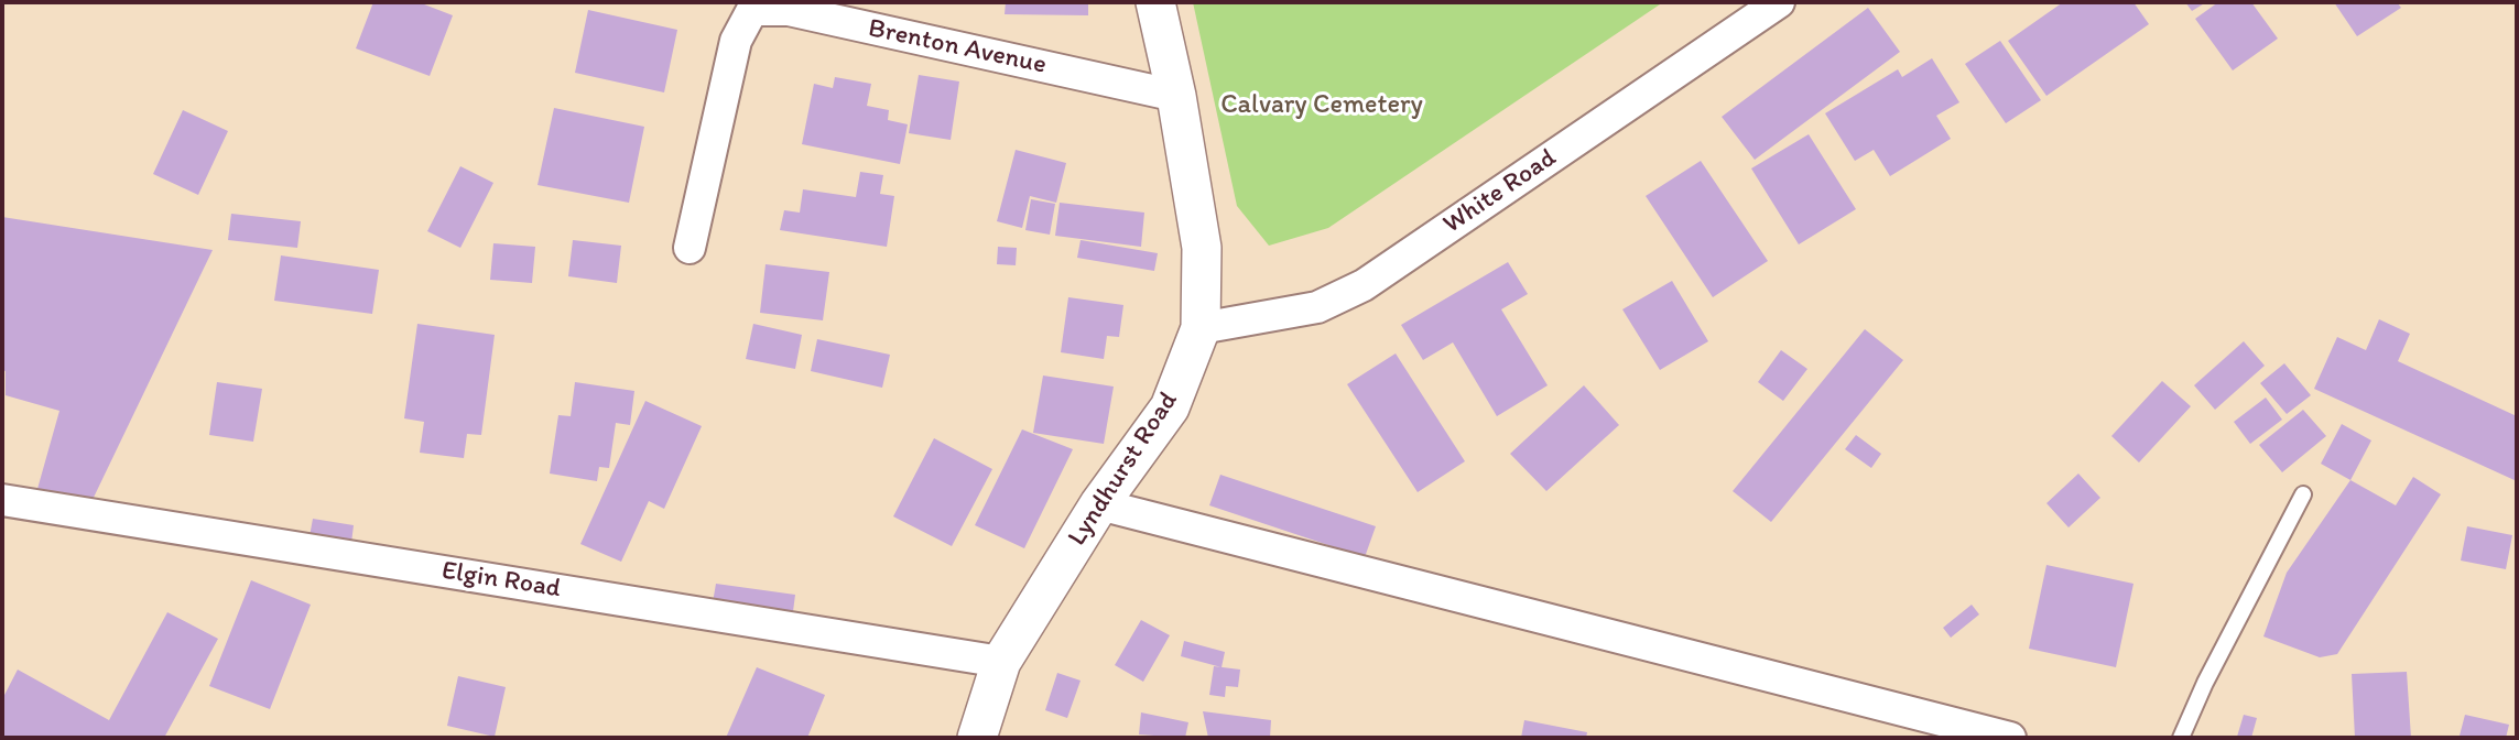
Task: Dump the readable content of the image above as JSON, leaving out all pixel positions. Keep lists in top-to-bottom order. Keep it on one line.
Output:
{"streets":{"street":["Brenton Avenue","White Road","Lyndhurst Road","Elgin Road"]},"crossings":[["Brenton Avenue","Lyndhurst Road"],["White Road","Lyndhurst Road"],["Lyndhurst Road","Elgin Road"]],"parks":["Calvary Cemetery"]}
